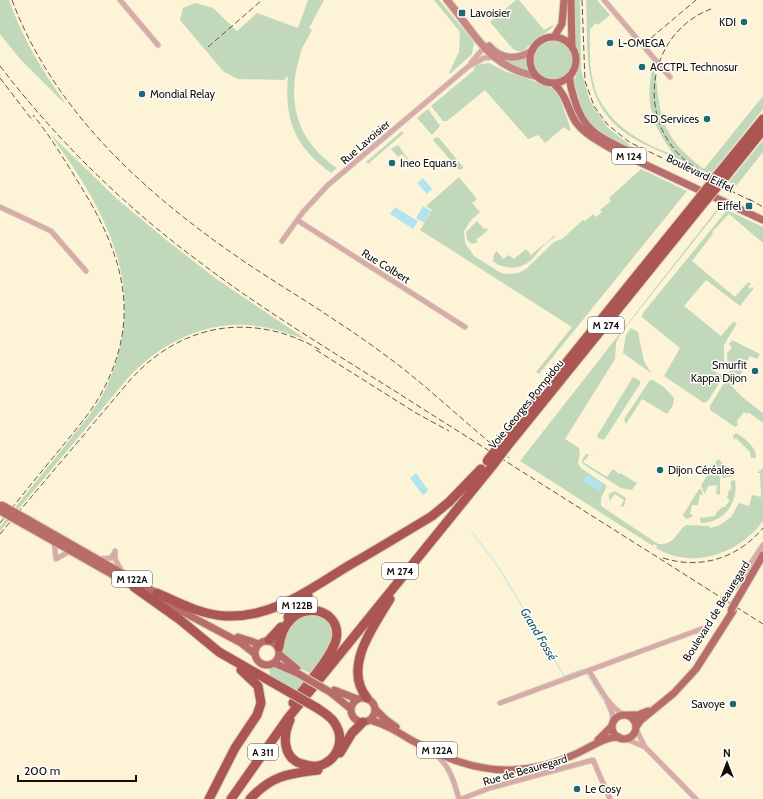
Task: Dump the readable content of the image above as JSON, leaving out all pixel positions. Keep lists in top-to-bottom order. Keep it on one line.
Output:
{"streets":{"highway":["M 274","Voie Georges Pompidou","M 122A","M 122B","A 311"],"main road":["M 124","Boulevard Eiffel","Boulevard de Beauregard"],"street":["Rue Lavoisier","Rue Colbert","Rue de Beauregard"]},"crossings":[["Rue Lavoisier","Rue Colbert"],["M 274","Voie Georges Pompidou"],["M 274","M 122A"],["M 274","A 311"],["Voie Georges Pompidou","M 122A"],["M 122A","M 122B"]],"water":["Grand Fossé"],"places":{"transit":["Lavoisier","Eiffel"],"other":["KDI","L-OMEGA","ACCTPL Technosur","Mondial Relay","SD Services","Ineo Equans","Smurfit Kappa Dijon","Dijon Céréales","Savoye","Le Cosy"]},"scale_bar":"200 m","north":"top"}
